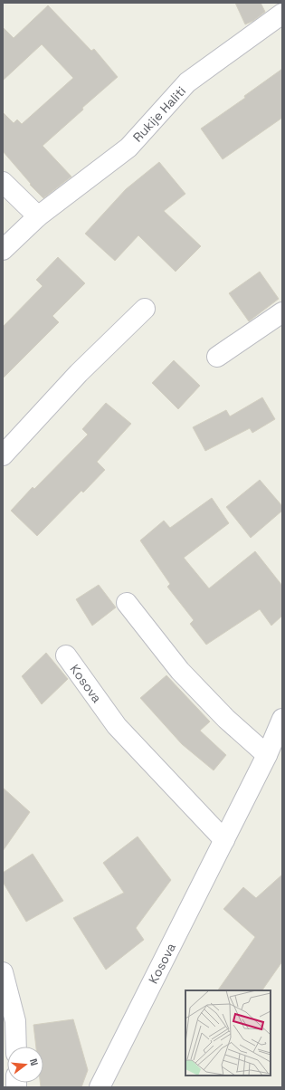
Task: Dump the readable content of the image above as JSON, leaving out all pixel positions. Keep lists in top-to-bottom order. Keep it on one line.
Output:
{"streets":{"street":["Rukije Haliti","Kosova"]},"north":"right"}
